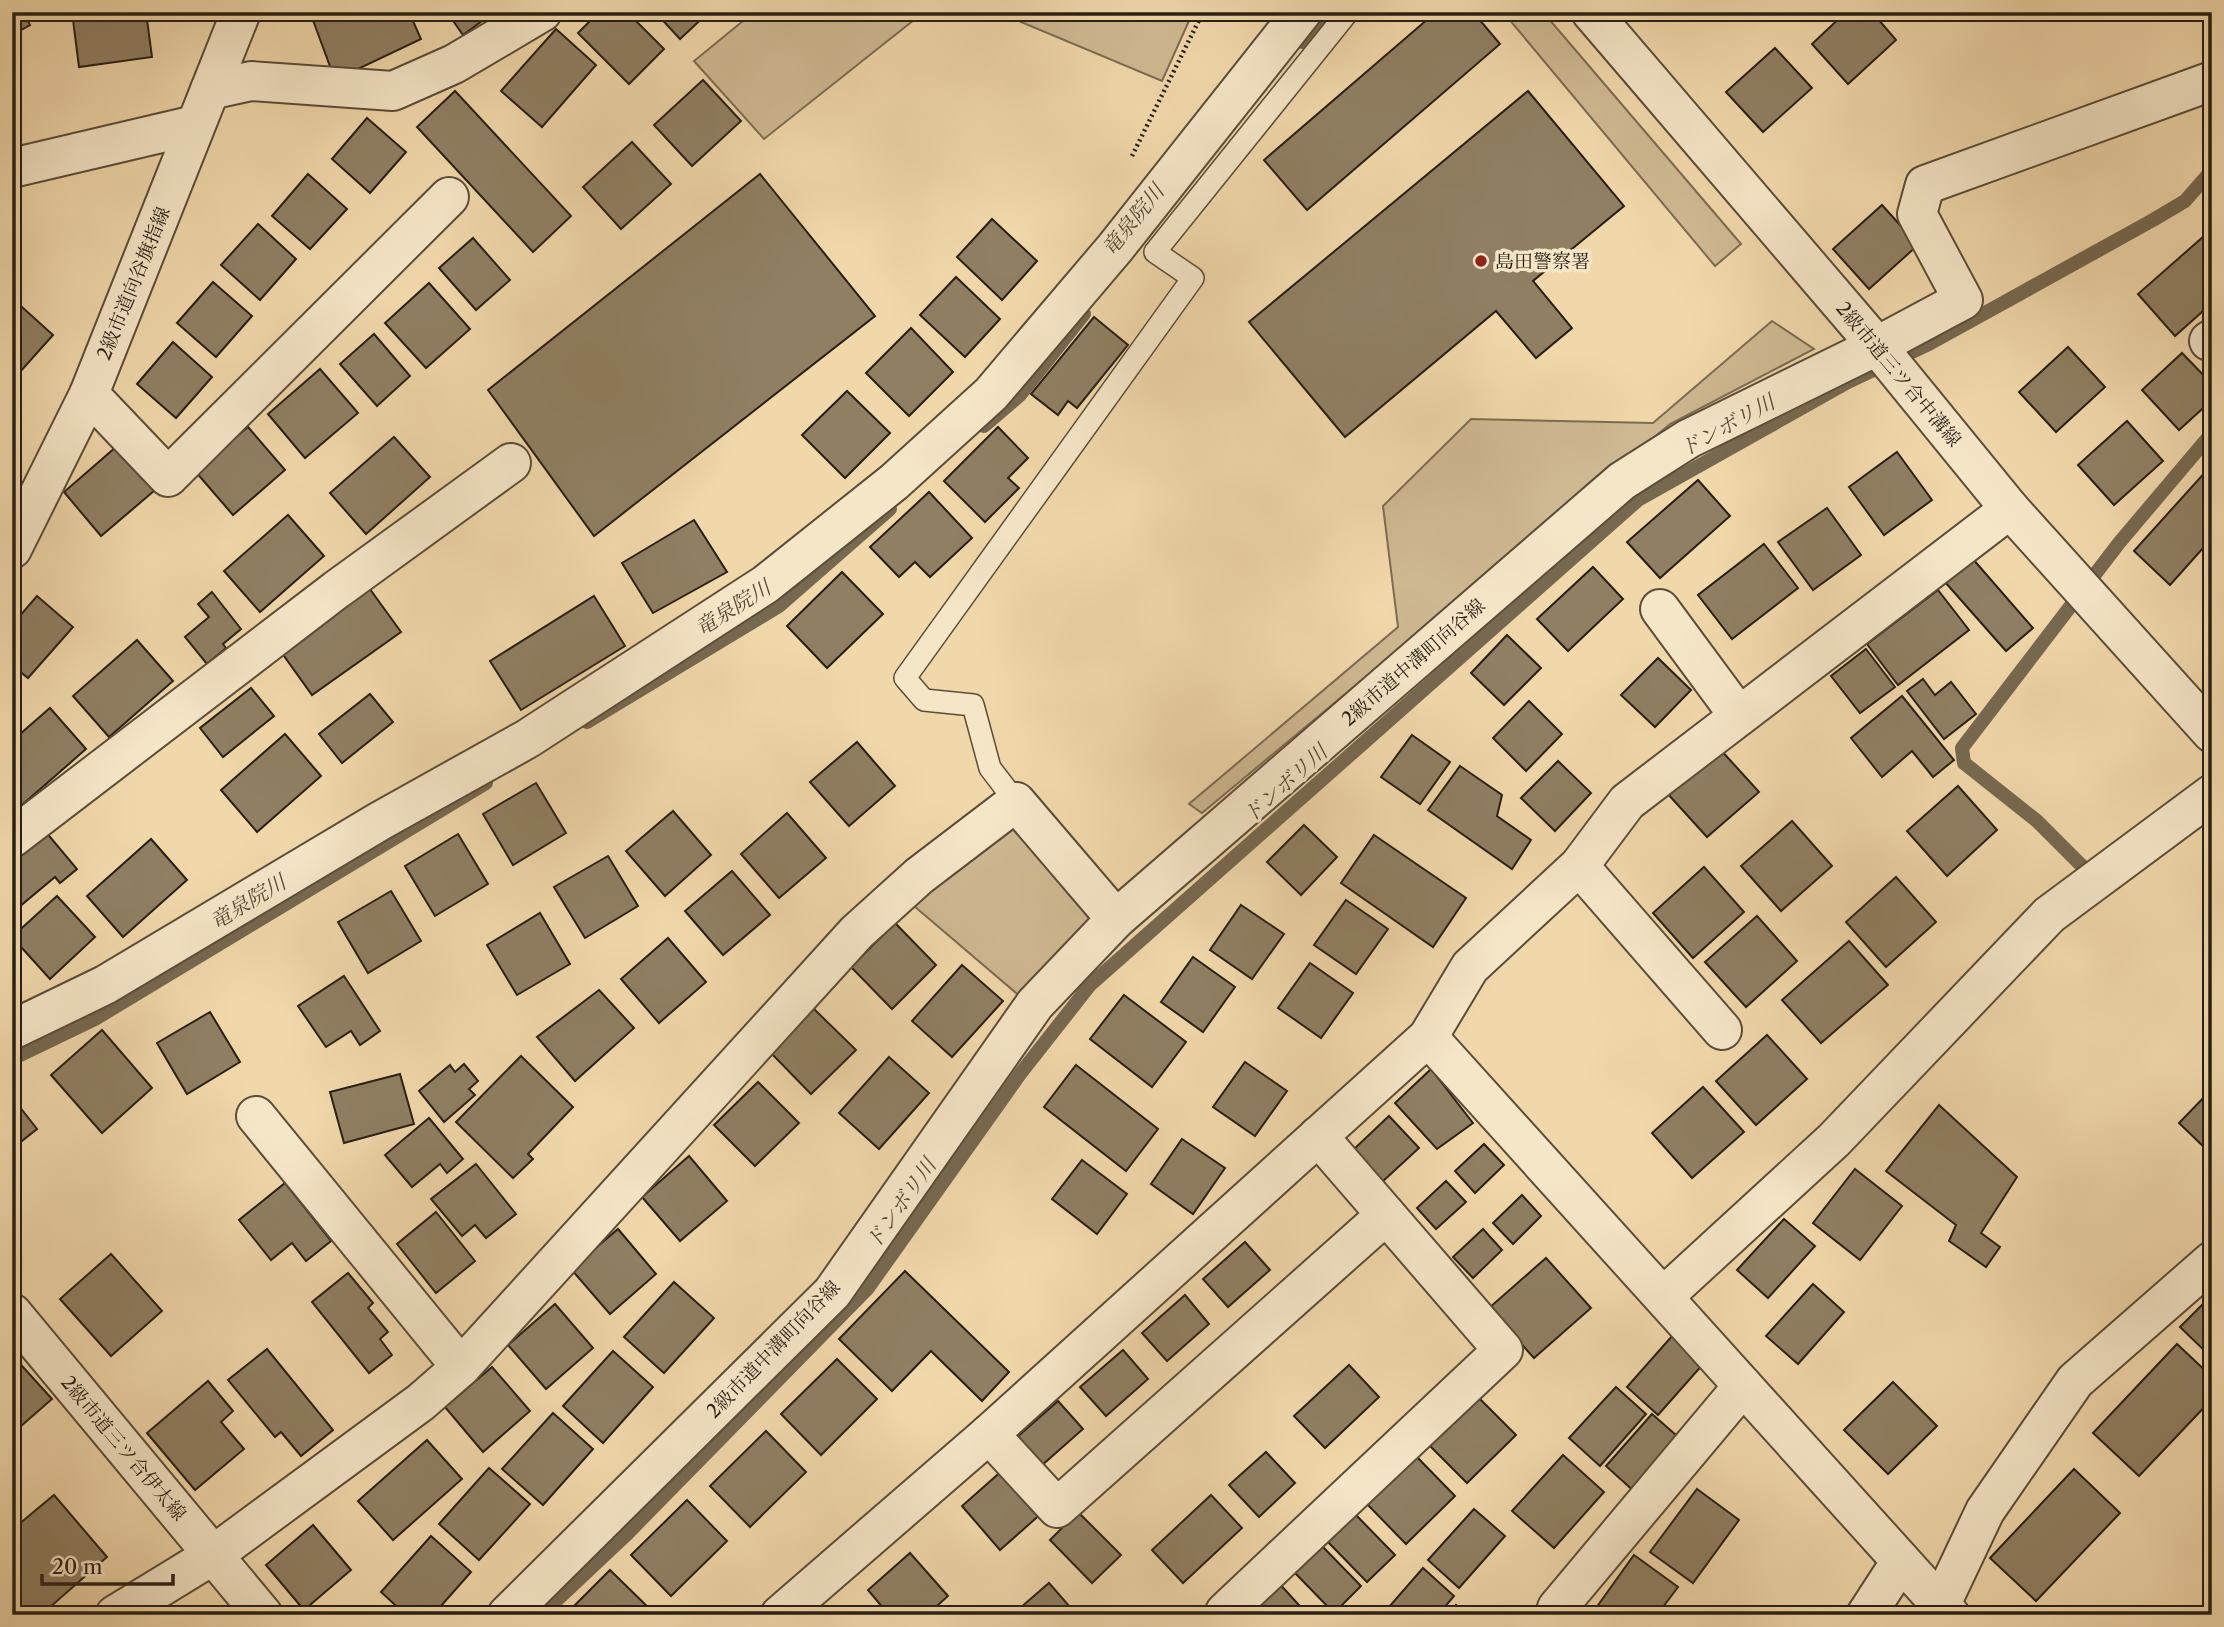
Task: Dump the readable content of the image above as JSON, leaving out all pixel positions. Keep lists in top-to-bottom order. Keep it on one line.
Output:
{"streets":{"street":["2級市道向谷旗指線","2級市道三ツ合中溝線","2級市道中溝町向谷線","2級市道三ツ合伊太線"]},"crossings":[["2級市道三ツ合中溝線","2級市道中溝町向谷線"]],"water":["竜泉院川","ドンボリ川"],"places":["島田警察署"],"scale_bar":"20 m"}
